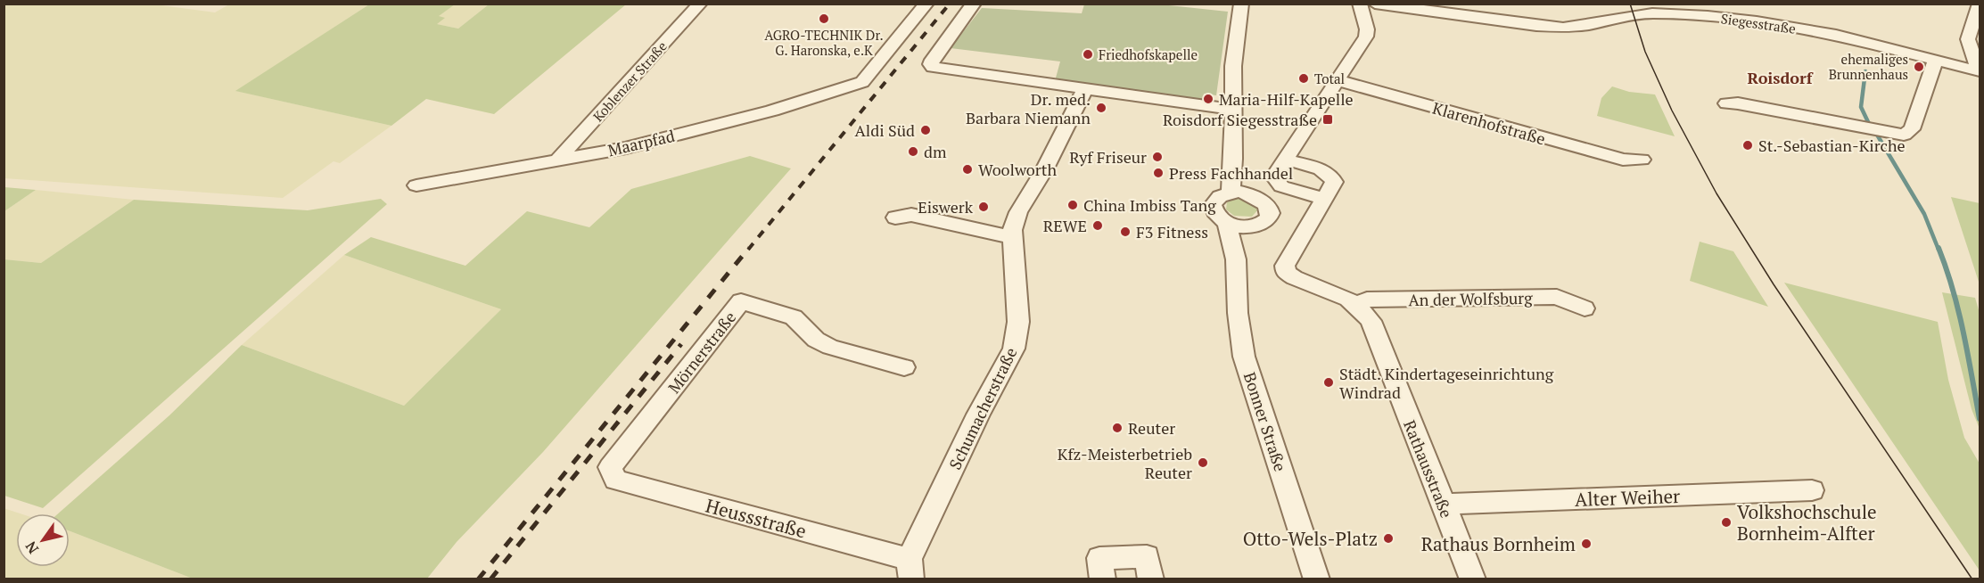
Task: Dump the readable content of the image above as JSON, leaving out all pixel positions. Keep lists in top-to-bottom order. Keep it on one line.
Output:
{"streets":{"street":["Siegesstraße","Koblenzer Straße","Klarenhofstraße","Maarpfad","An der Wolfsburg","Mörnerstraße","Schumacherstraße","Bonner Straße","Rathausstraße","Alter Weiher","Heussstraße"]},"crossings":[["Koblenzer Straße","Maarpfad"],["An der Wolfsburg","Rathausstraße"],["Mörnerstraße","Heussstraße"],["Schumacherstraße","Heussstraße"],["Rathausstraße","Alter Weiher"]],"districts":["Roisdorf"],"places":{"other":["AGRO-TECHNIK Dr. G. Haronska, e.K","Friedhofskapelle","ehemaliges Brunnenhaus","Total","Maria-Hilf-Kapelle","Dr. med. Barbara Niemann","Aldi Süd","St.-Sebastian-Kirche","dm","Ryf Friseur","Woolworth","Press Fachhandel","China Imbiss Tang","Eiswerk","REWE","F3 Fitness","Städt. Kindertageseinrichtung Windrad","Reuter","Kfz-Meisterbetrieb Reuter","Volkshochschule Bornheim-Alfter","Otto-Wels-Platz","Rathaus Bornheim"],"transit":["Roisdorf Siegesstraße"]},"north":"bottom left"}
